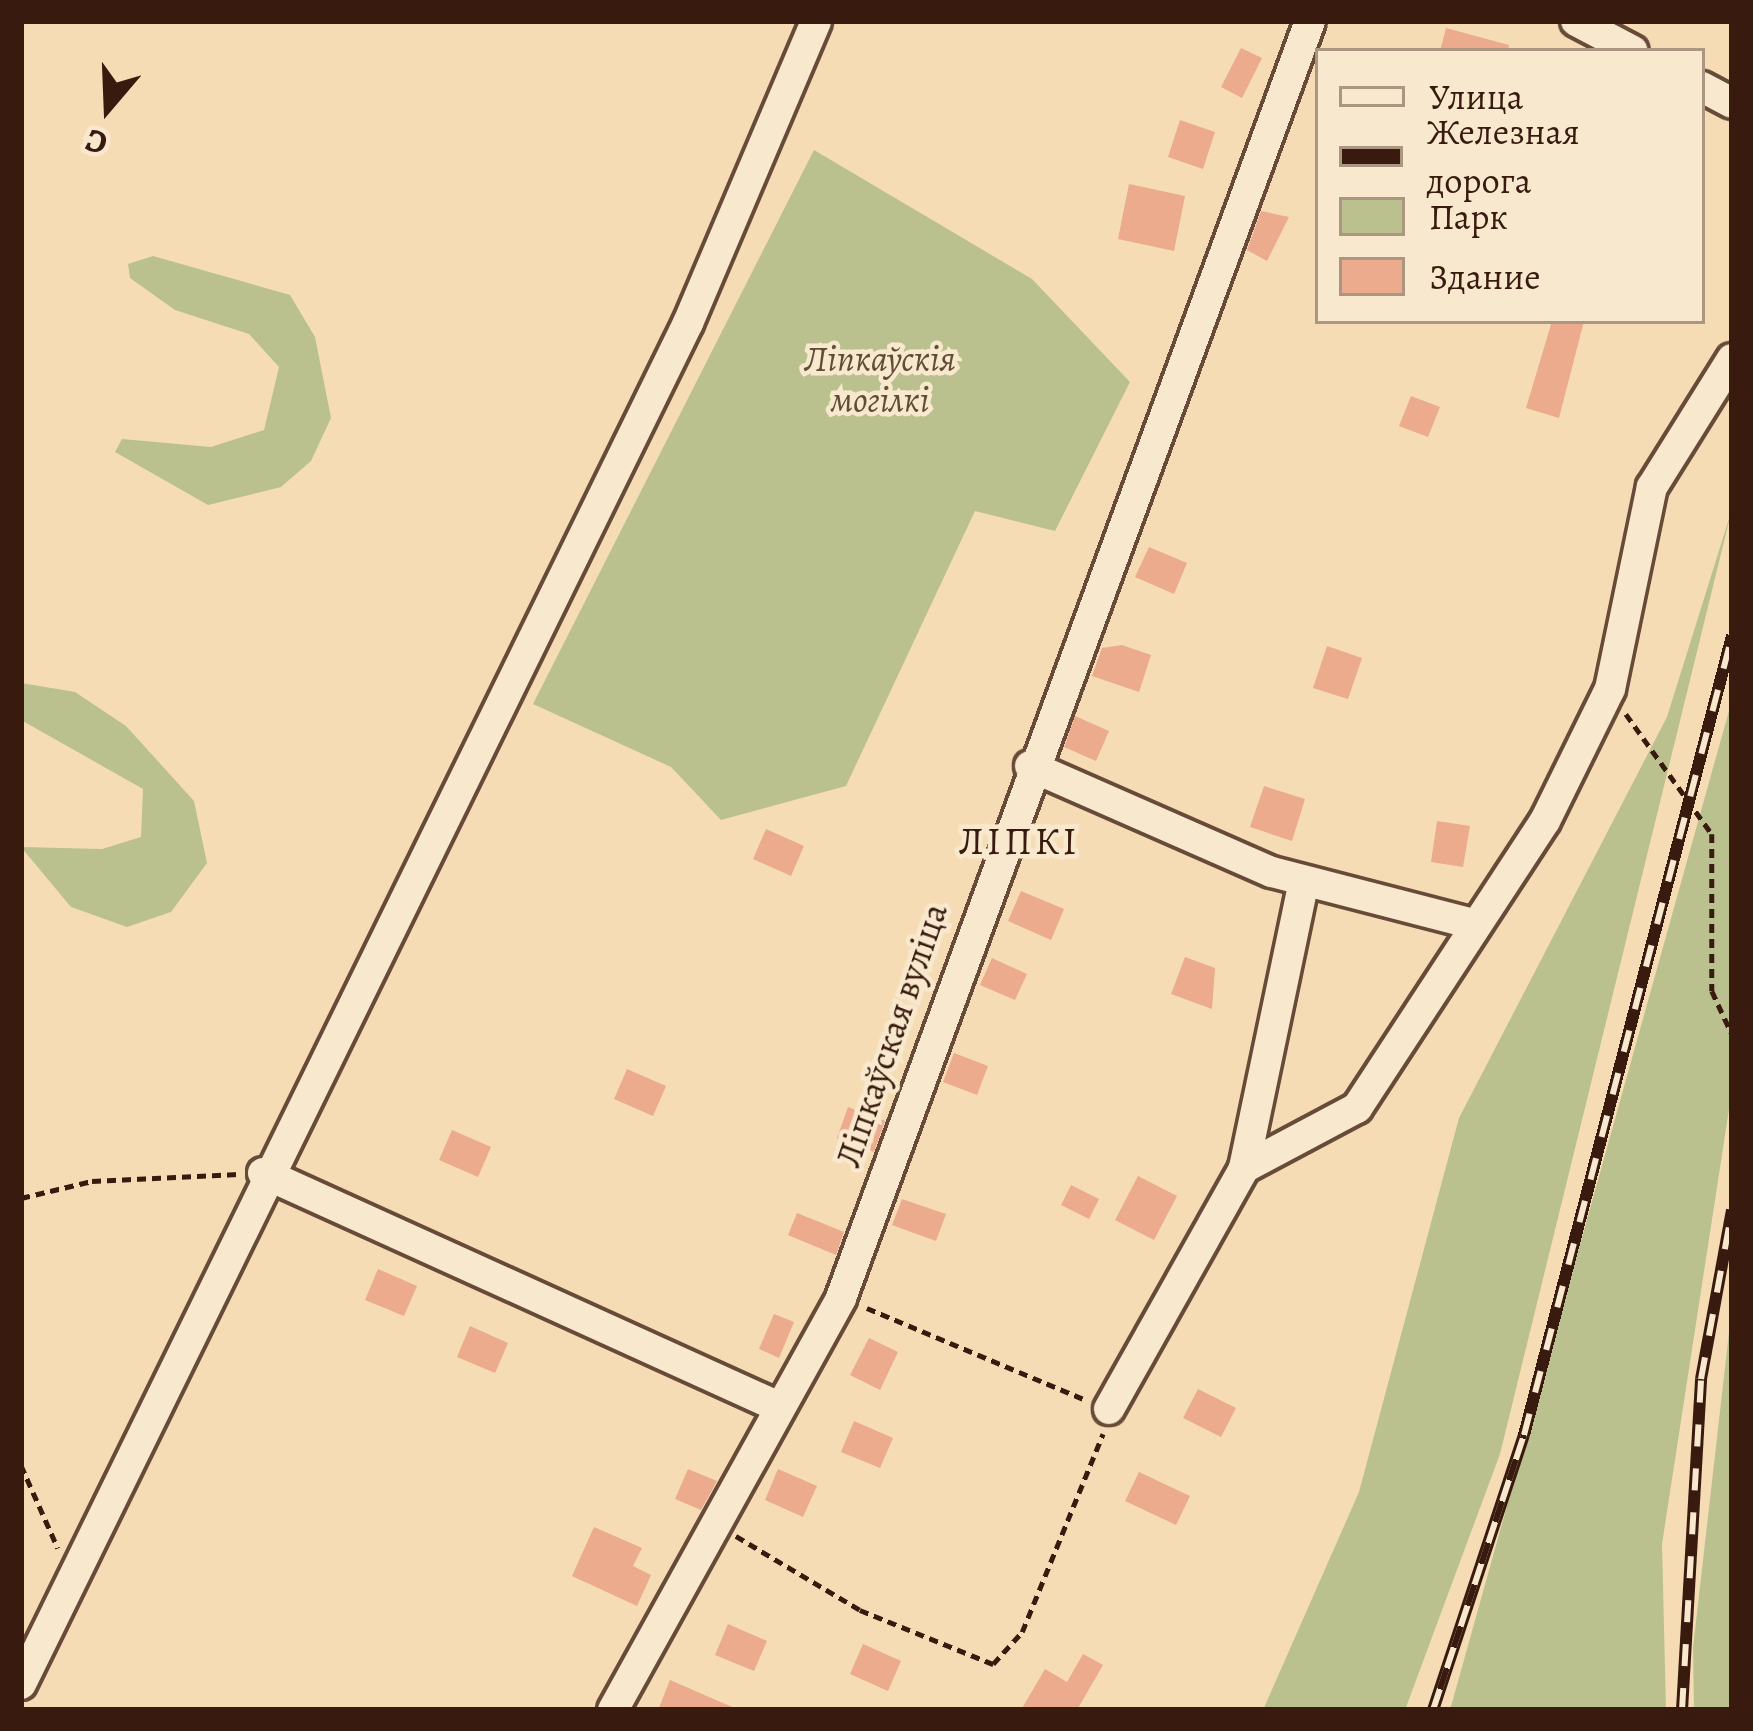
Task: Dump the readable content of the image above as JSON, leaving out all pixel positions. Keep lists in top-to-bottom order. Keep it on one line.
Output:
{"streets":{"street":["Ліпкаўская вуліца"]},"districts":["ЛІПКІ"],"parks":["Ліпкаўскія могілкі"],"legend":["Улица","Железная дорога","Парк","Здание"],"north":"bottom"}
